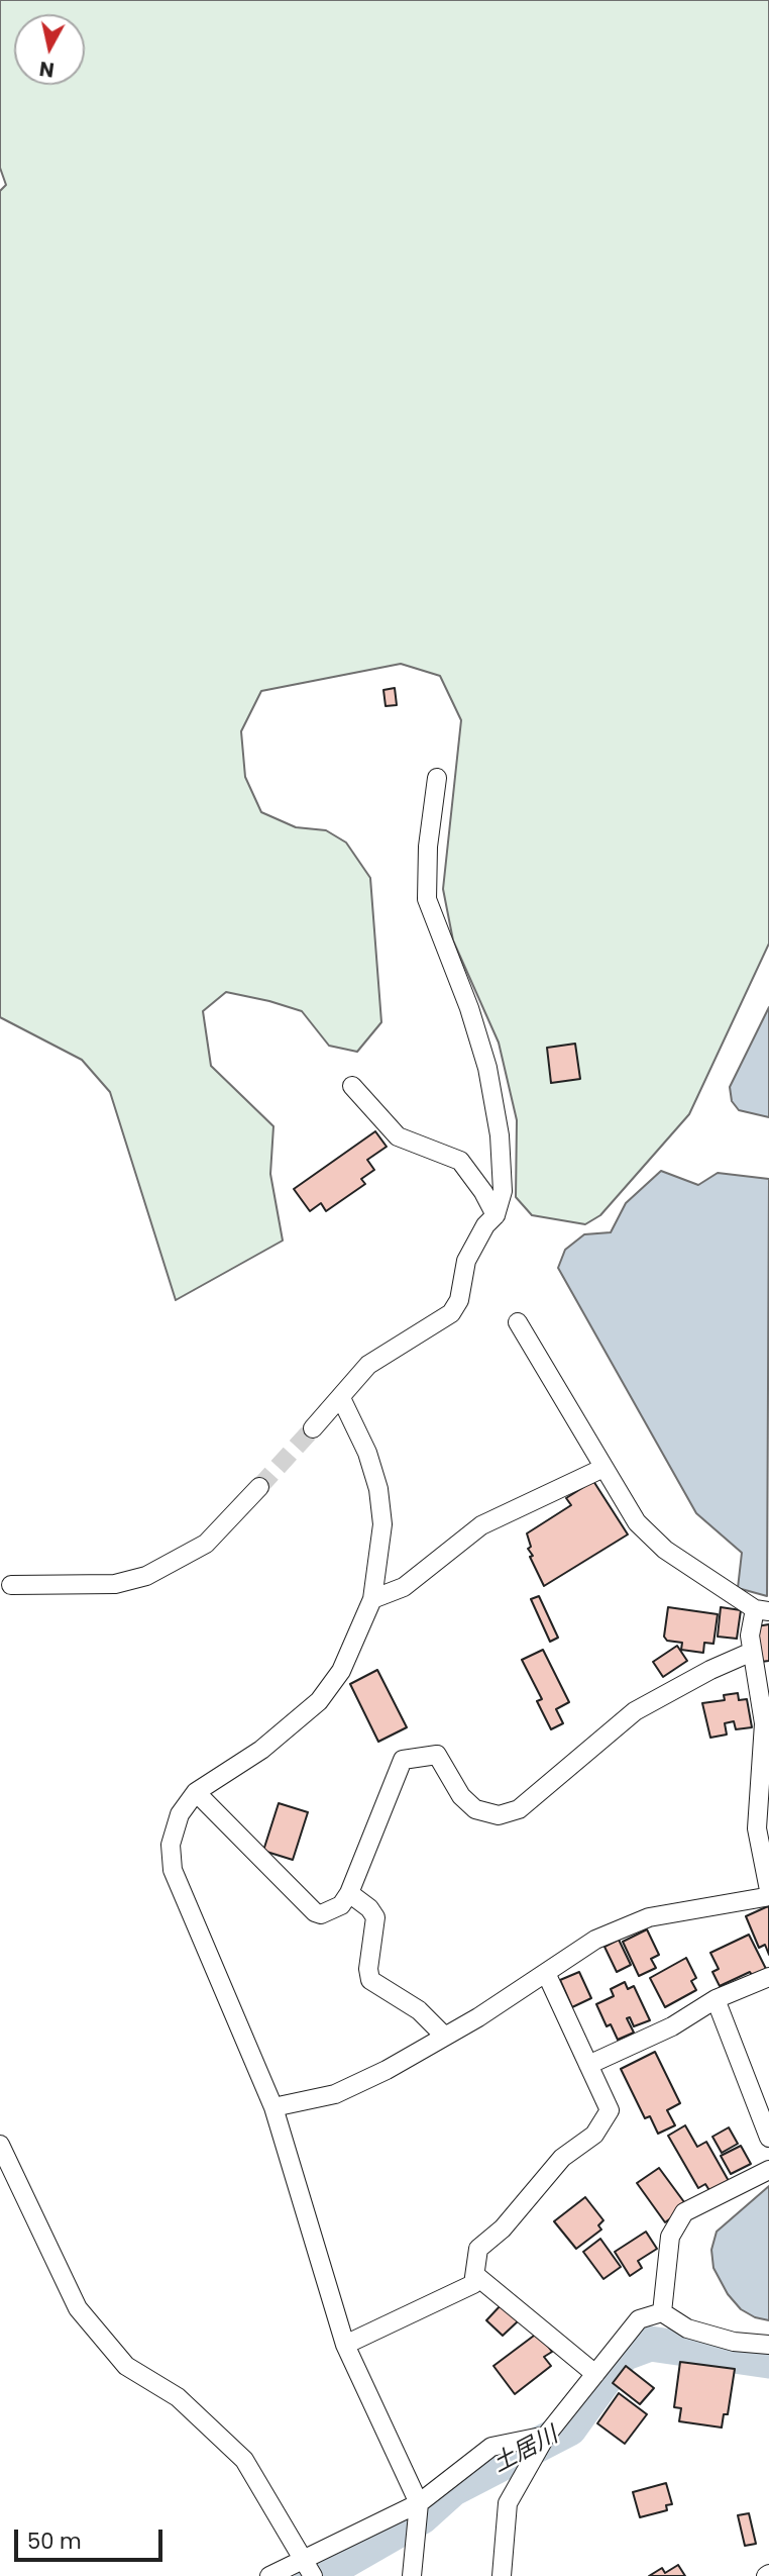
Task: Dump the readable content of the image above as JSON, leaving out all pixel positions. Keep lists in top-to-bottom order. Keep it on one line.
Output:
{"water":["土居川"],"scale_bar":"50 m","north":"bottom"}
